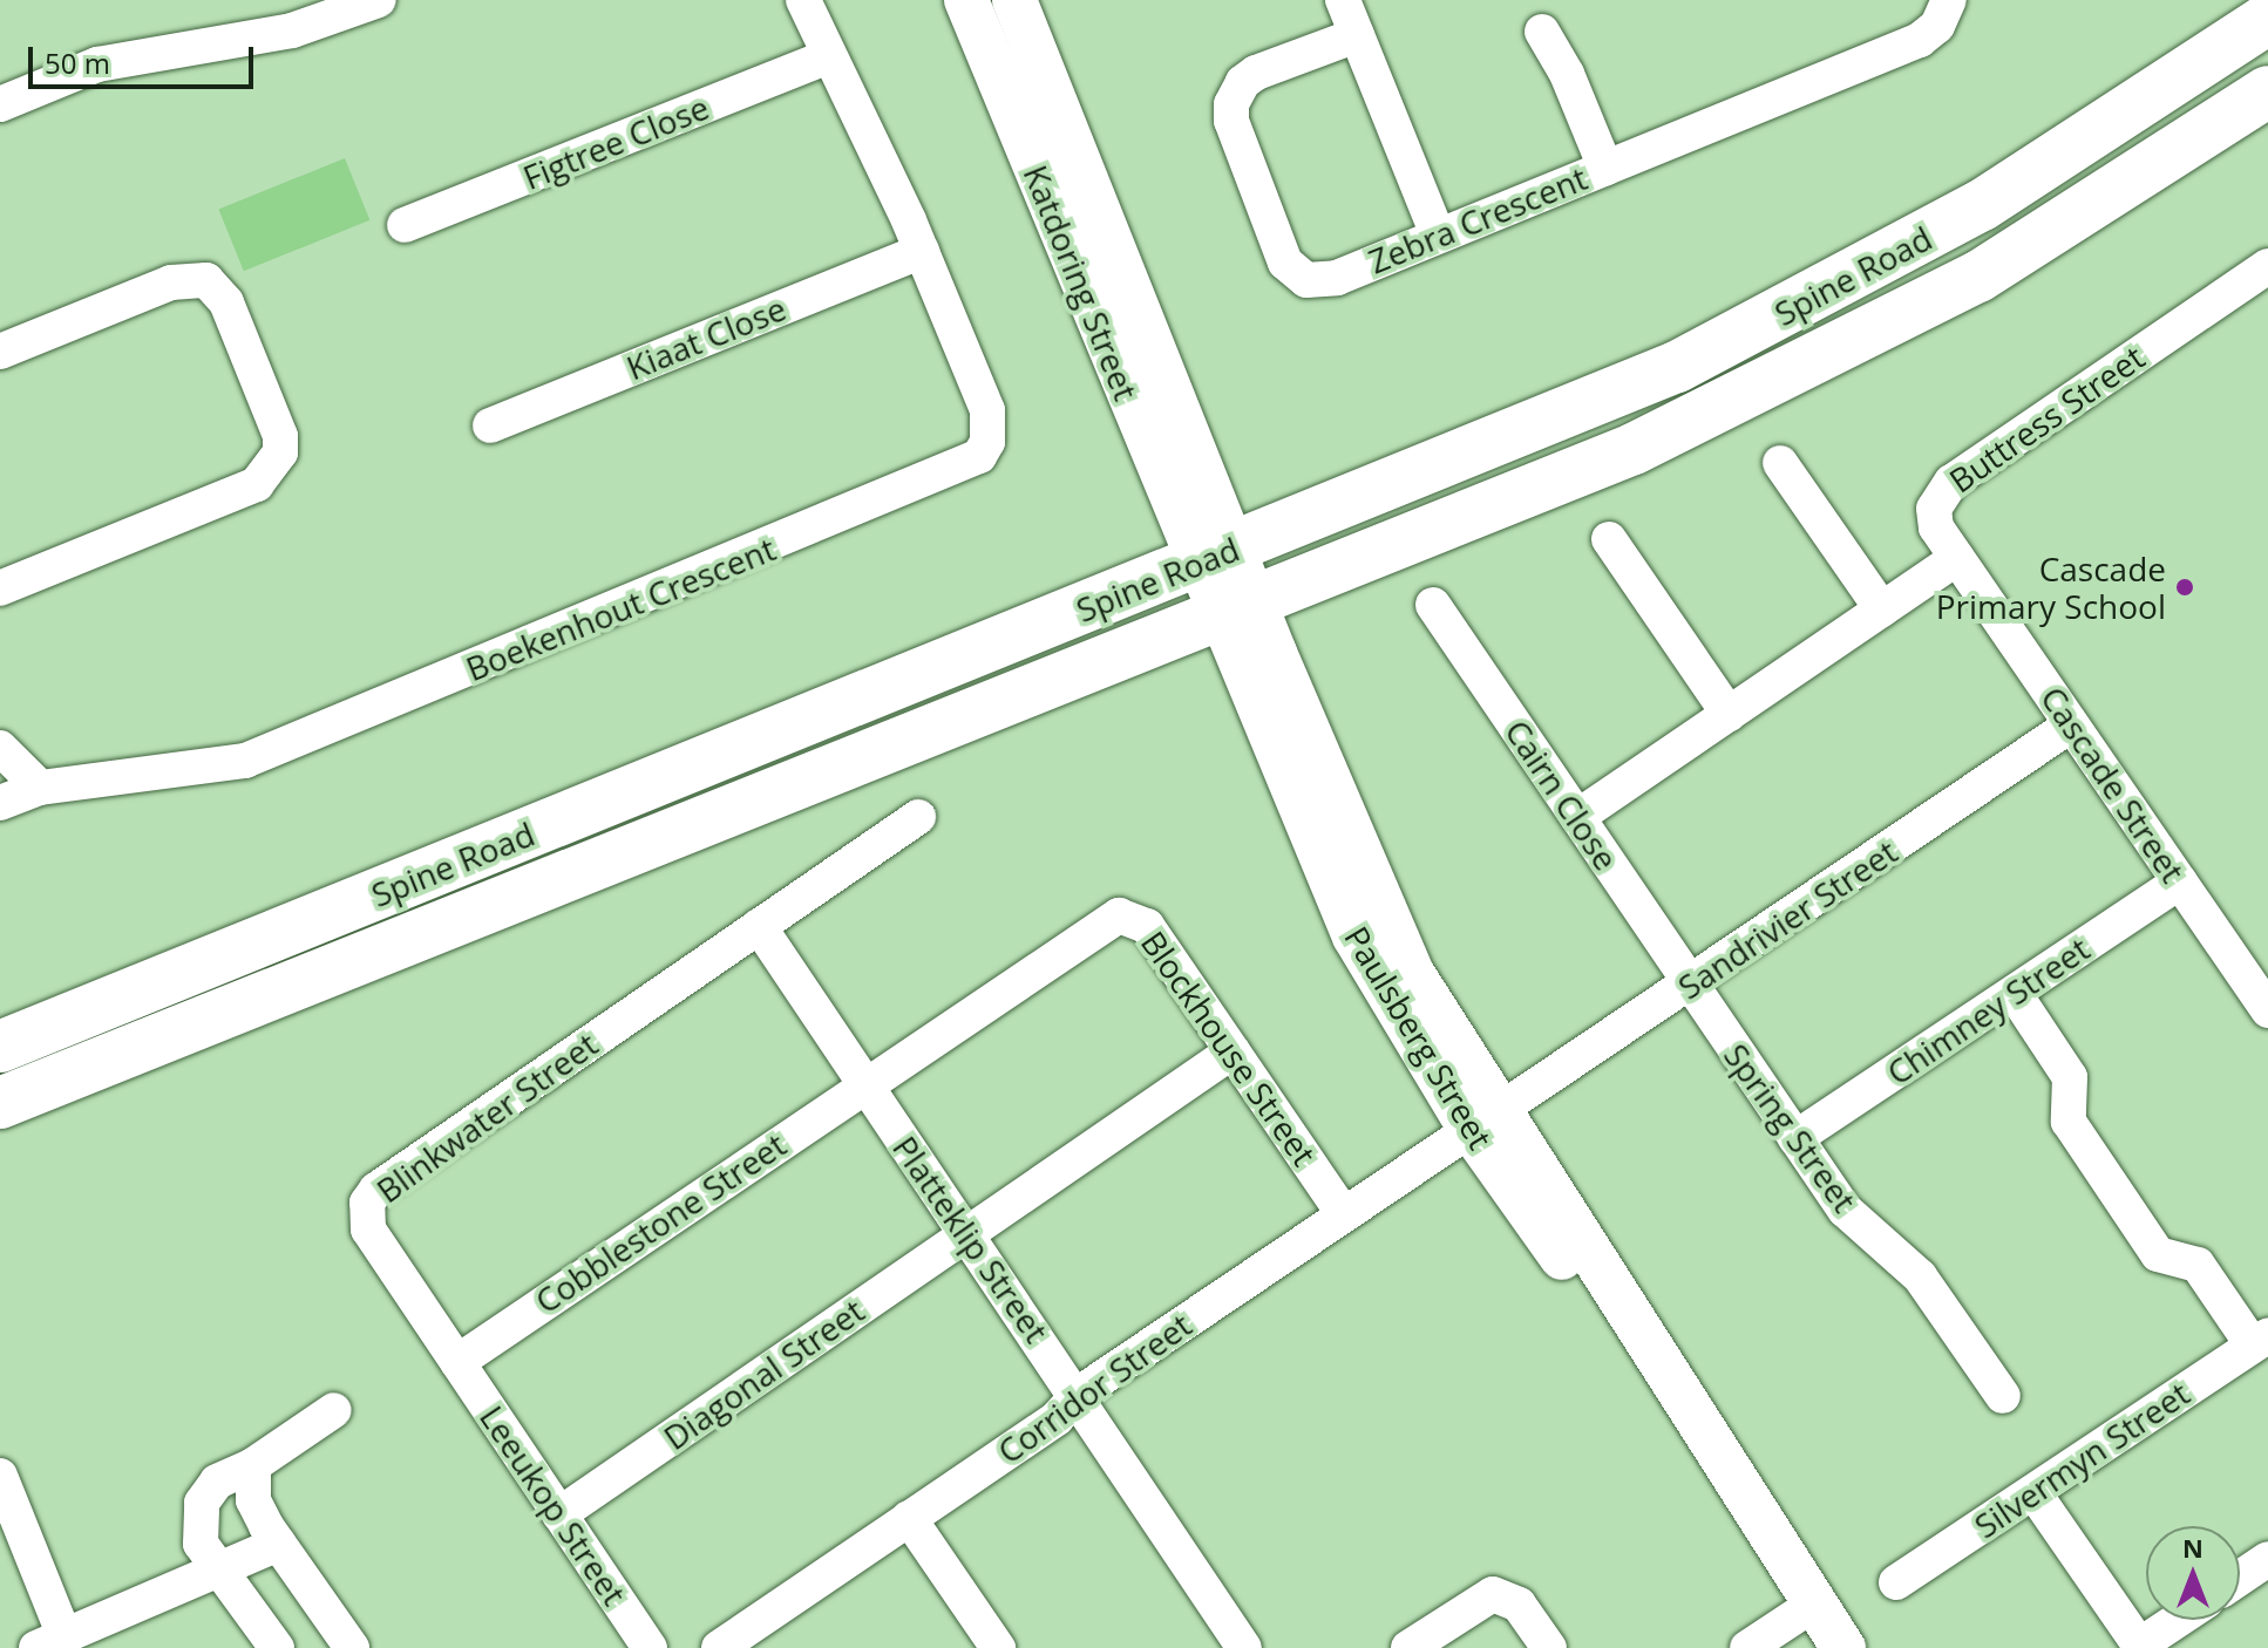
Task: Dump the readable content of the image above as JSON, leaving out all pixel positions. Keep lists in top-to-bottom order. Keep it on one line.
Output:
{"streets":{"main road":["Spine Road"],"street":["Figtree Close","Zebra Crescent","Katdoring Street","Kiaat Close","Buttress Street","Boekenhout Crescent","Cascade Street","Cairn Close","Sandrivier Street","Chimney Street","Paulsberg Street","Blockhouse Street","Blinkwater Street","Spring Street","Cobblestone Street","Platteklip Street","Diagonal Street","Corridor Street","Silvermyn Street","Leeukop Street"]},"crossings":[["Spine Road","Katdoring Street"],["Spine Road","Paulsberg Street"],["Katdoring Street","Paulsberg Street"],["Kiaat Close","Boekenhout Crescent"],["Buttress Street","Cascade Street"],["Cascade Street","Sandrivier Street"],["Cascade Street","Chimney Street"],["Cairn Close","Sandrivier Street"],["Cairn Close","Spring Street"],["Sandrivier Street","Paulsberg Street"],["Sandrivier Street","Spring Street"],["Sandrivier Street","Corridor Street"],["Chimney Street","Spring Street"],["Paulsberg Street","Corridor Street"],["Blockhouse Street","Cobblestone Street"],["Blockhouse Street","Platteklip Street"],["Blockhouse Street","Diagonal Street"],["Blockhouse Street","Corridor Street"],["Blinkwater Street","Cobblestone Street"],["Blinkwater Street","Leeukop Street"],["Cobblestone Street","Platteklip Street"],["Cobblestone Street","Leeukop Street"],["Platteklip Street","Diagonal Street"],["Platteklip Street","Corridor Street"],["Diagonal Street","Leeukop Street"]],"places":["Cascade Primary School"],"scale_bar":"50 m","north":"top"}
